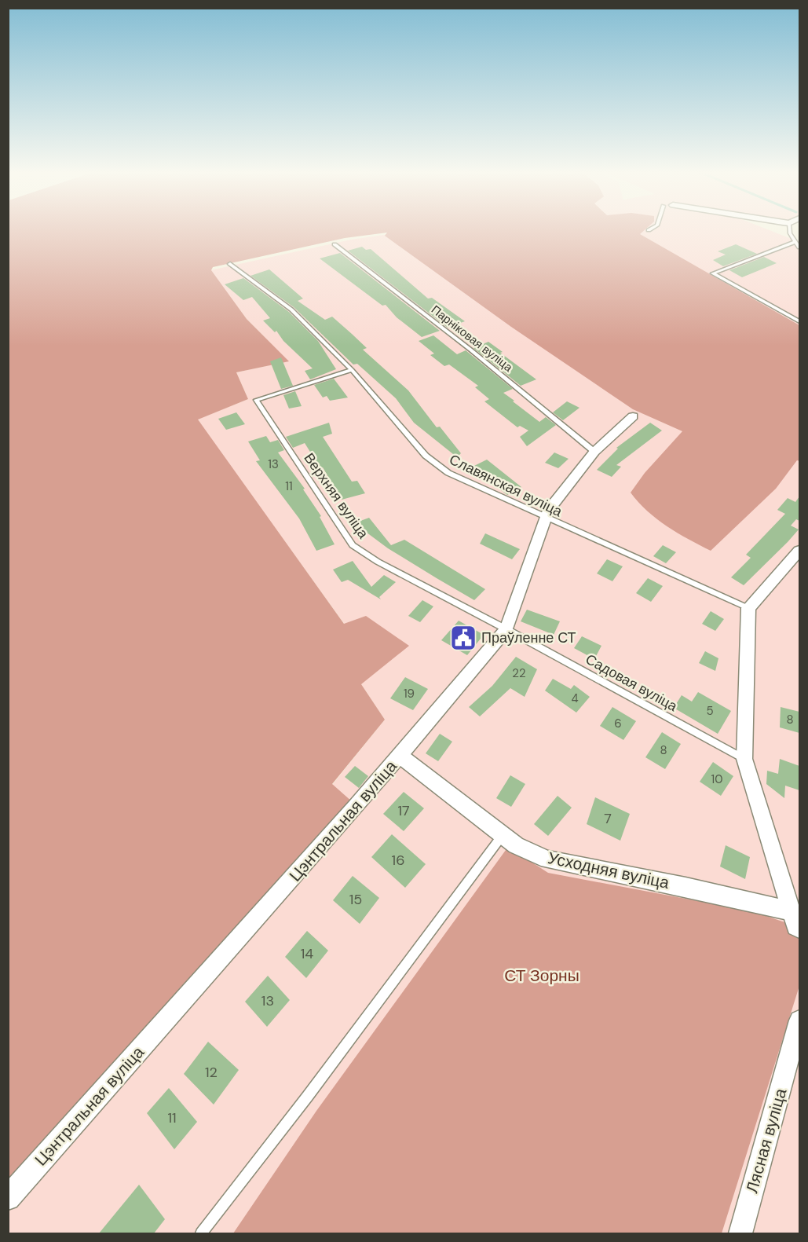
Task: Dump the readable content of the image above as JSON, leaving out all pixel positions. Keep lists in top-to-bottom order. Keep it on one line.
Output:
{"streets":{"street":["Цэнтральная вуліца","Усходняя вуліца","Лясная вуліца"],"lane":["Парніковая вуліца","Славянская вуліца","Верхняя вуліца","Садовая вуліца"]},"crossings":[["Парніковая вуліца","Цэнтральная вуліца"],["Славянская вуліца","Верхняя вуліца"],["Славянская вуліца","Цэнтральная вуліца"],["Верхняя вуліца","Садовая вуліца"],["Верхняя вуліца","Цэнтральная вуліца"],["Садовая вуліца","Цэнтральная вуліца"],["Цэнтральная вуліца","Усходняя вуліца"]],"parks":["СТ Зорны"],"places":{"public building":["Праўленне СТ"]},"house_numbers":["13","11","22","19","4","5","8","6","8","10","17","7","16","15","14","13","12","11"]}
